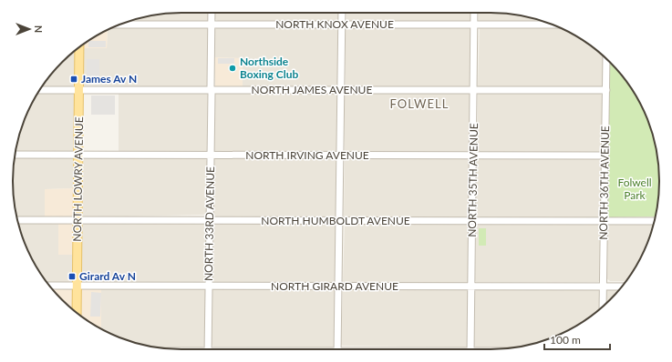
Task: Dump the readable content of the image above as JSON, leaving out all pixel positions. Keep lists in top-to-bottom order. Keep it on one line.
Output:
{"streets":{"main road":["NORTH LOWRY AVENUE"],"street":["NORTH KNOX AVENUE","NORTH JAMES AVENUE","NORTH IRVING AVENUE","NORTH 35TH AVENUE","NORTH 36TH AVENUE","NORTH HUMBOLDT AVENUE","NORTH 33RD AVENUE","NORTH GIRARD AVENUE"]},"crossings":[["NORTH KNOX AVENUE","NORTH 35TH AVENUE"],["NORTH KNOX AVENUE","NORTH 33RD AVENUE"],["NORTH JAMES AVENUE","NORTH LOWRY AVENUE"],["NORTH JAMES AVENUE","NORTH 35TH AVENUE"],["NORTH JAMES AVENUE","NORTH 36TH AVENUE"],["NORTH JAMES AVENUE","NORTH 33RD AVENUE"],["NORTH IRVING AVENUE","NORTH LOWRY AVENUE"],["NORTH IRVING AVENUE","NORTH 35TH AVENUE"],["NORTH IRVING AVENUE","NORTH 36TH AVENUE"],["NORTH IRVING AVENUE","NORTH 33RD AVENUE"],["NORTH LOWRY AVENUE","NORTH HUMBOLDT AVENUE"],["NORTH LOWRY AVENUE","NORTH GIRARD AVENUE"],["NORTH 35TH AVENUE","NORTH HUMBOLDT AVENUE"],["NORTH 35TH AVENUE","NORTH GIRARD AVENUE"],["NORTH 36TH AVENUE","NORTH HUMBOLDT AVENUE"],["NORTH 36TH AVENUE","NORTH GIRARD AVENUE"],["NORTH HUMBOLDT AVENUE","NORTH 33RD AVENUE"],["NORTH 33RD AVENUE","NORTH GIRARD AVENUE"]],"districts":["FOLWELL"],"parks":["Folwell Park"],"places":{"other":["Northside Boxing Club"],"transit":["James Av N","Girard Av N"]},"scale_bar":"100 m","north":"right"}
